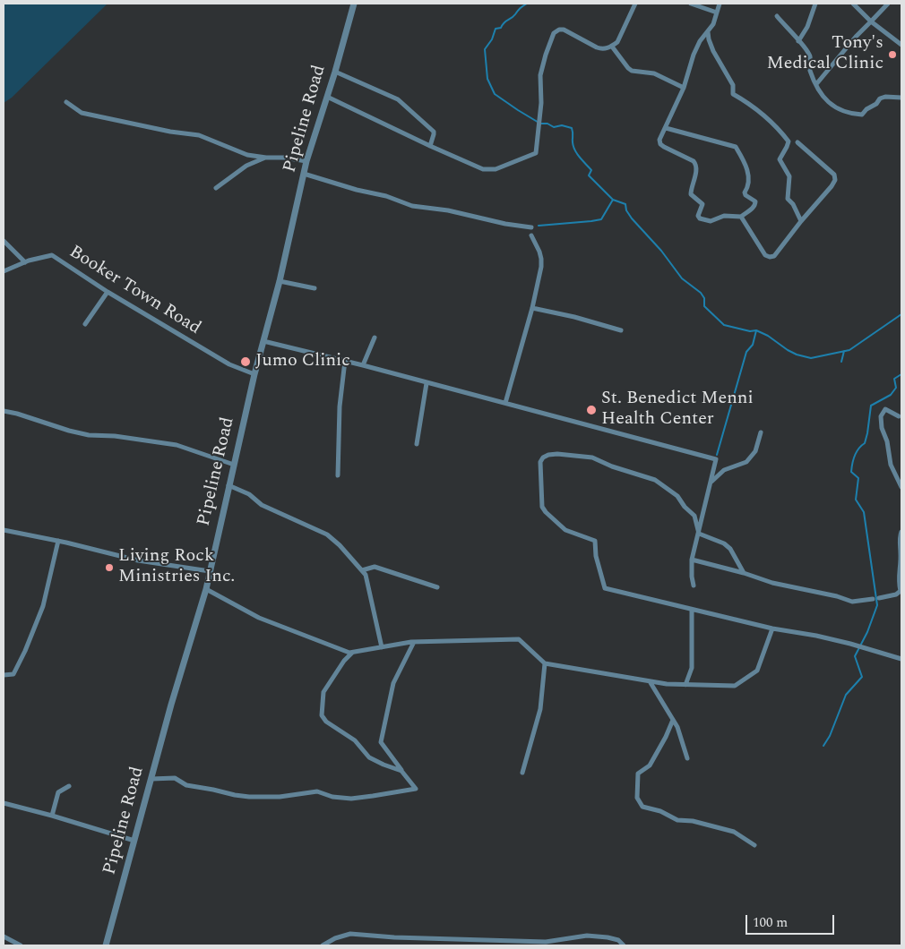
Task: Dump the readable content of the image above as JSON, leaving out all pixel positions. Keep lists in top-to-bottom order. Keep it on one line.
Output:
{"streets":{"street":["Pipeline Road","Booker Town Road"]},"crossings":[["Pipeline Road","Booker Town Road"]],"places":["Tony's Medical Clinic","Jumo Clinic","St. Benedict Menni Health Center","Living Rock Ministries Inc."],"scale_bar":"100 m"}
